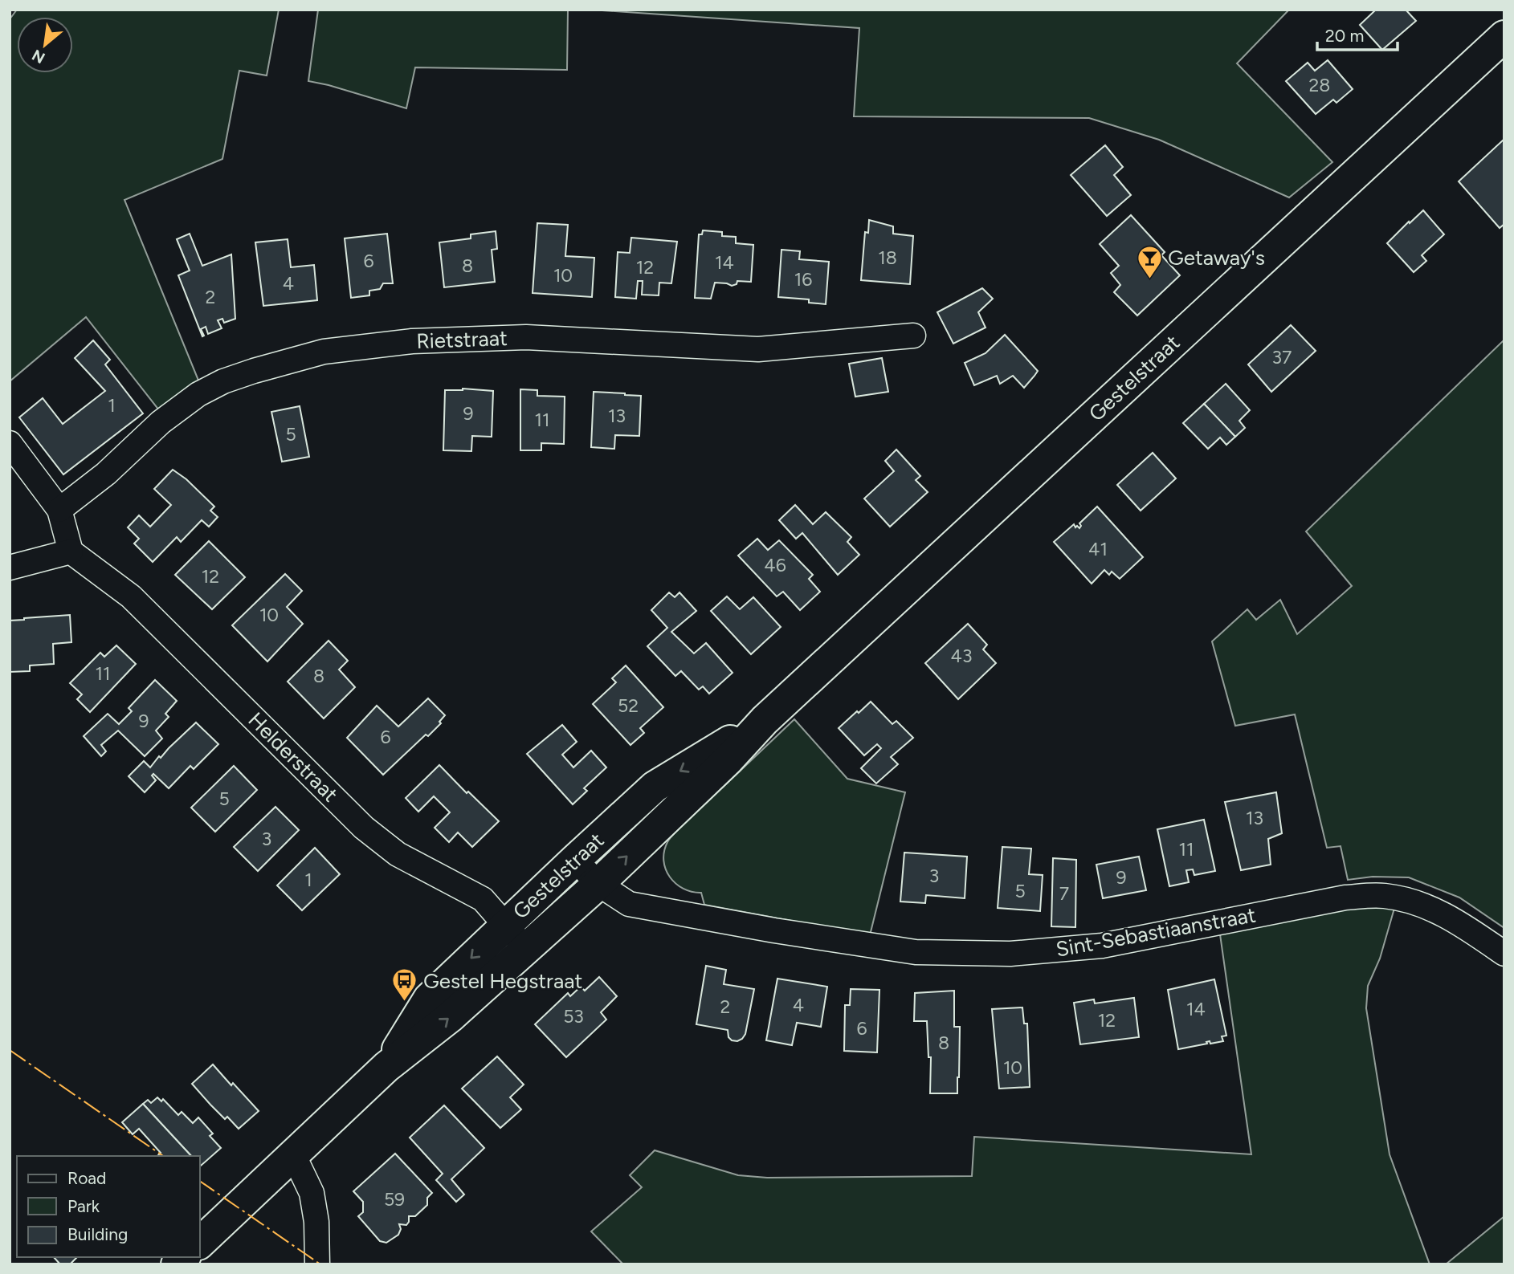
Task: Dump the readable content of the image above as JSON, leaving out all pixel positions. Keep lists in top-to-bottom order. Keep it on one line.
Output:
{"streets":{"main road":["Gestelstraat"],"street":["Rietstraat","Helderstraat","Sint-Sebastiaanstraat"]},"crossings":[["Gestelstraat","Helderstraat"],["Gestelstraat","Sint-Sebastiaanstraat"]],"places":{"bar":["Getaway's"],"bus stop":["Gestel Hegstraat"]},"house_numbers":["28","18","6","14","8","12","10","16","4","2","37","1","9","13","11","5","41","46","12","10","43","11","8","52","9","6","5","13","3","11","3","9","1","5","7","4","2","14","53","12","6","8","10","59"],"legend":["Road","Park","Building"],"scale_bar":"20 m","north":"bottom left"}
